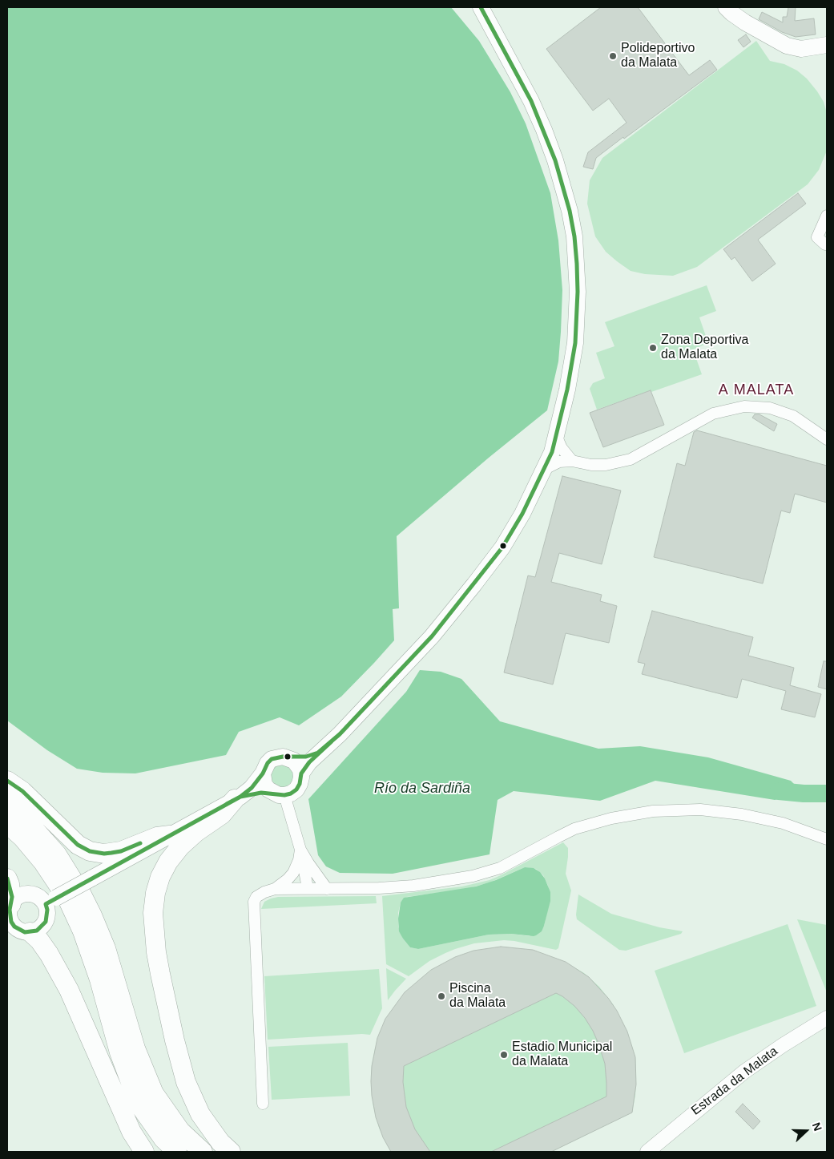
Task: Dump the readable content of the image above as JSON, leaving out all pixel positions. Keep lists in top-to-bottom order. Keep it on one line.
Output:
{"streets":{"street":["Estrada da Malata"]},"districts":["A MALATA"],"water":["Río da Sardiña"],"places":["Polideportivo da Malata","Zona Deportiva da Malata","Piscina da Malata","Estadio Municipal da Malata"],"north":"right"}
